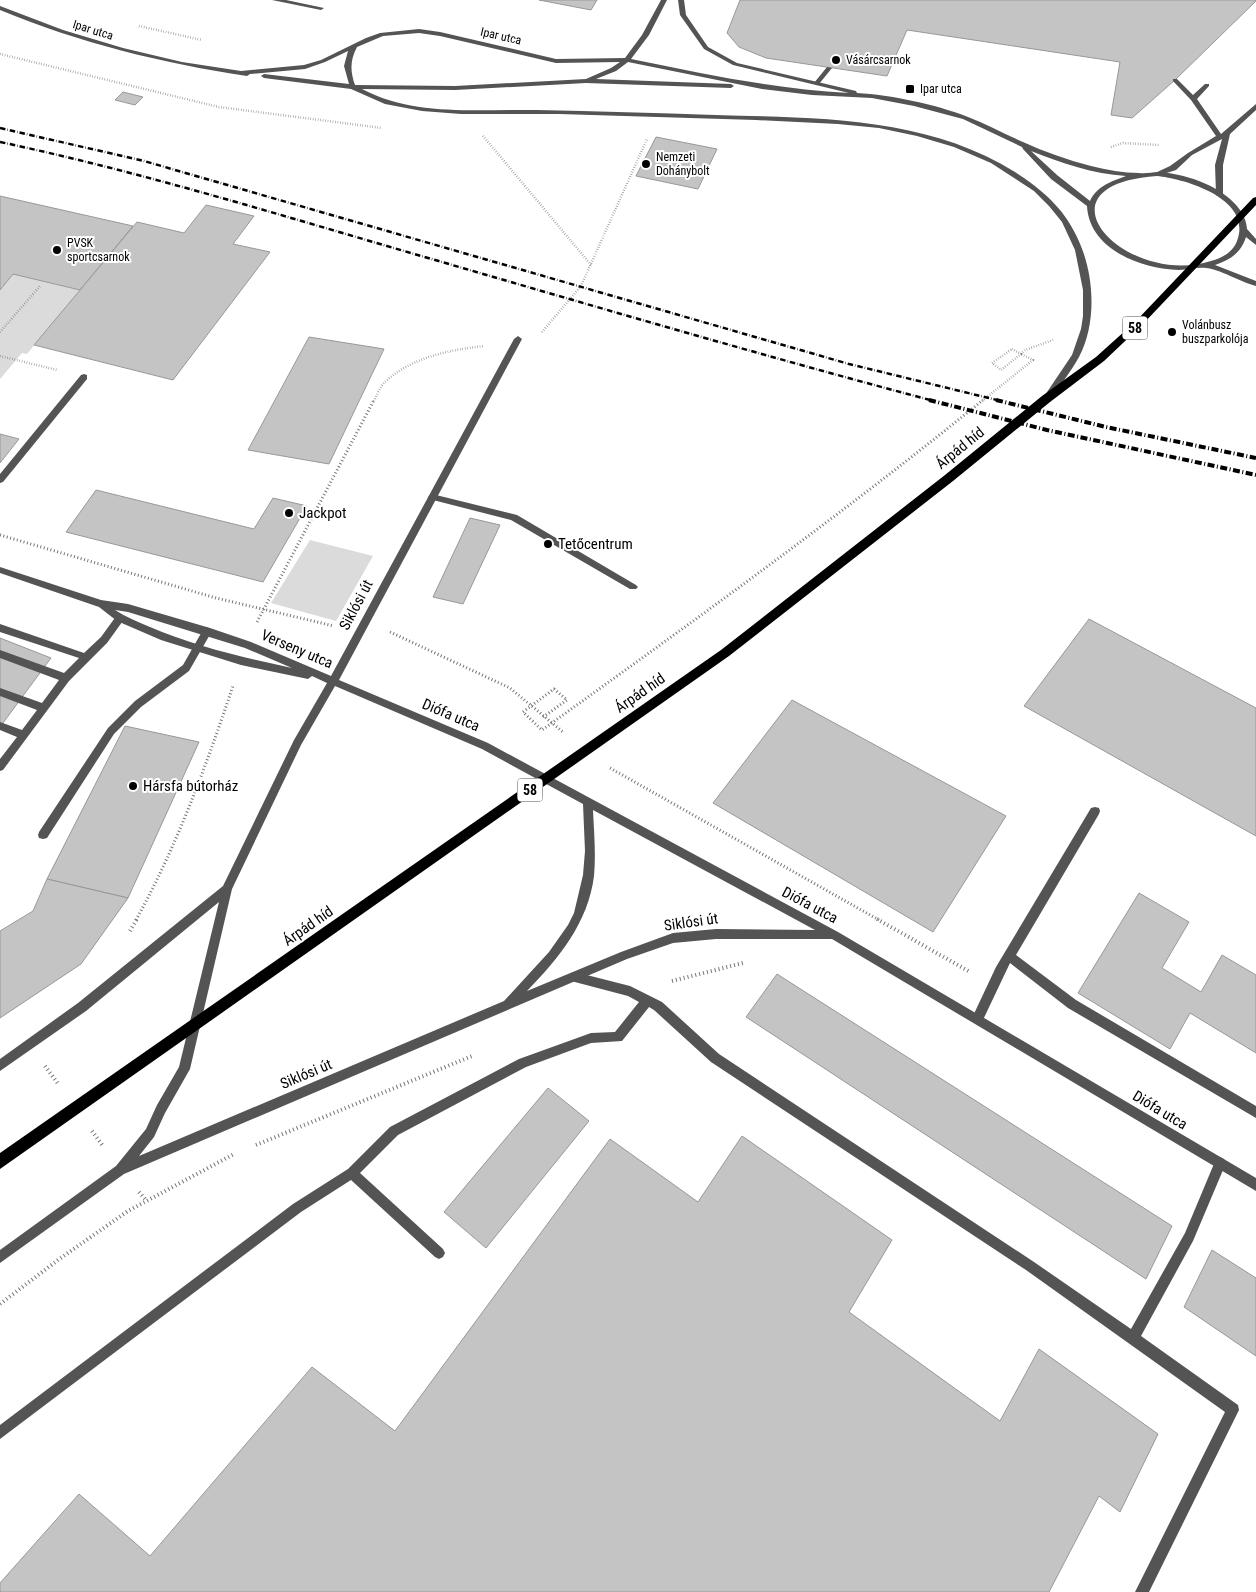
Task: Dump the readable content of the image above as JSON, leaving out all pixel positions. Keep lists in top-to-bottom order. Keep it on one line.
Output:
{"streets":{"main road":["58","Árpád híd"],"street":["Ipar utca","Siklósi út","Verseny utca","Diófa utca"]},"crossings":[["Siklósi út","Verseny utca"],["Siklósi út","Diófa utca"],["Verseny utca","Diófa utca"]],"places":{"other":["Vásárcsarnok","Nemzeti Dohánybolt","PVSK sportcsarnok","Volánbusz buszparkolója","Jackpot","Tetőcentrum","Hársfa bútorház"],"transit":["Ipar utca"]}}
